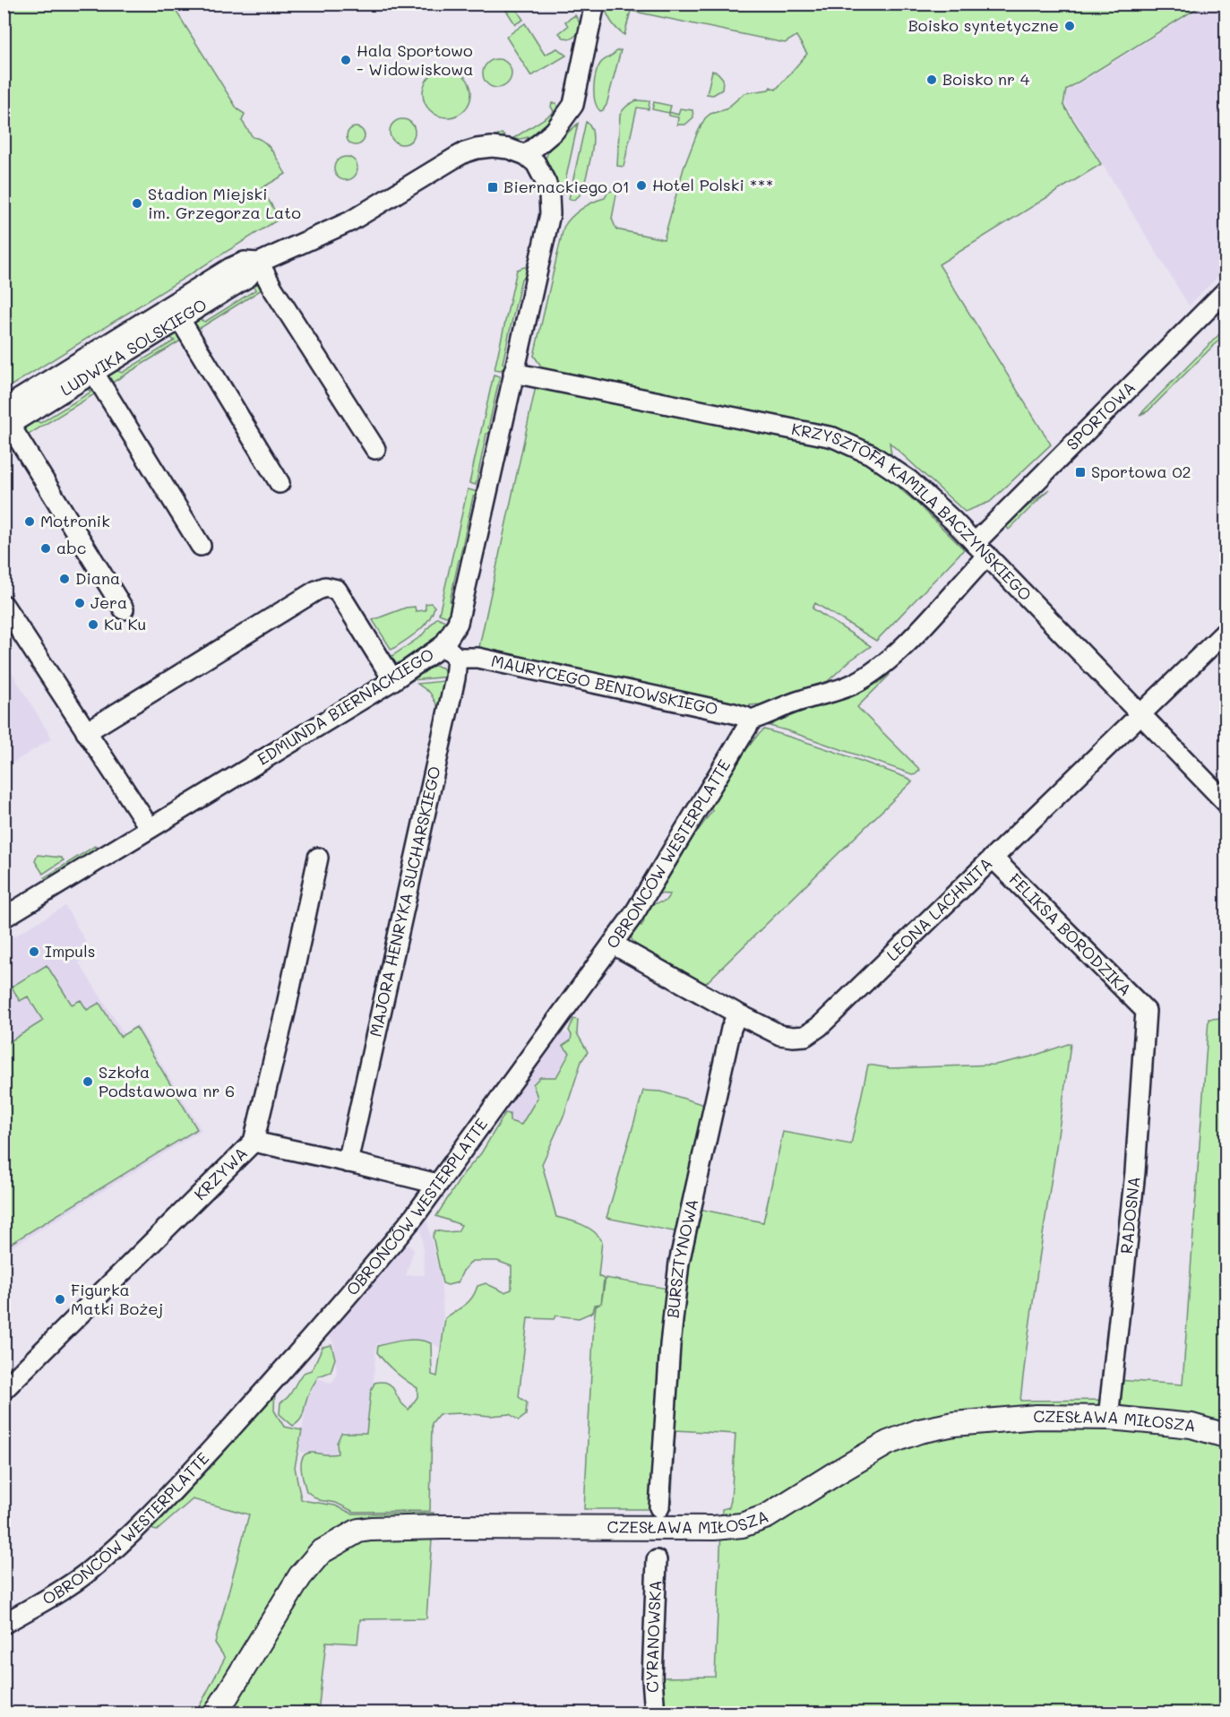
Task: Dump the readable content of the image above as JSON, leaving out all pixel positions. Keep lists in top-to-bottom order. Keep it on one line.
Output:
{"streets":{"street":["LUDWIKA SOLSKIEGO","SPORTOWA","KRZYSZTOFA KAMILA BACZYŃSKIEGO","MAURYCEGO BENIOWSKIEGO","EDMUNDA BIERNACKIEGO","OBROŃCÓW WESTERPLATTE","MAJORA HENRYKA SUCHARSKIEGO","LEONA LACHNITA","FELIKSA BORODZIKA","KRZYWA","RADOSNA","BURSZTYNOWA","CZESŁAWA MIŁOSZA","CYRANOWSKA"]},"crossings":[["LUDWIKA SOLSKIEGO","EDMUNDA BIERNACKIEGO"],["SPORTOWA","KRZYSZTOFA KAMILA BACZYŃSKIEGO"],["SPORTOWA","MAURYCEGO BENIOWSKIEGO"],["SPORTOWA","OBROŃCÓW WESTERPLATTE"],["KRZYSZTOFA KAMILA BACZYŃSKIEGO","EDMUNDA BIERNACKIEGO"],["KRZYSZTOFA KAMILA BACZYŃSKIEGO","LEONA LACHNITA"],["MAURYCEGO BENIOWSKIEGO","EDMUNDA BIERNACKIEGO"],["MAURYCEGO BENIOWSKIEGO","OBROŃCÓW WESTERPLATTE"],["MAURYCEGO BENIOWSKIEGO","MAJORA HENRYKA SUCHARSKIEGO"],["EDMUNDA BIERNACKIEGO","MAJORA HENRYKA SUCHARSKIEGO"],["OBROŃCÓW WESTERPLATTE","LEONA LACHNITA"],["LEONA LACHNITA","FELIKSA BORODZIKA"],["LEONA LACHNITA","BURSZTYNOWA"],["FELIKSA BORODZIKA","RADOSNA"],["RADOSNA","CZESŁAWA MIŁOSZA"]],"places":{"other":["Boisko syntetyczne","Hala Sportowo - Widowiskowa","Boisko nr 4","Hotel Polski ***","Stadion Miejski im. Grzegorza Lato","Motronik","abc","Diana","Jera","Ku Ku","Impuls","Szkoła Podstawowa nr 6","Figurka Matki Bożej"],"transit":["Biernackiego 01","Sportowa 02"]}}
